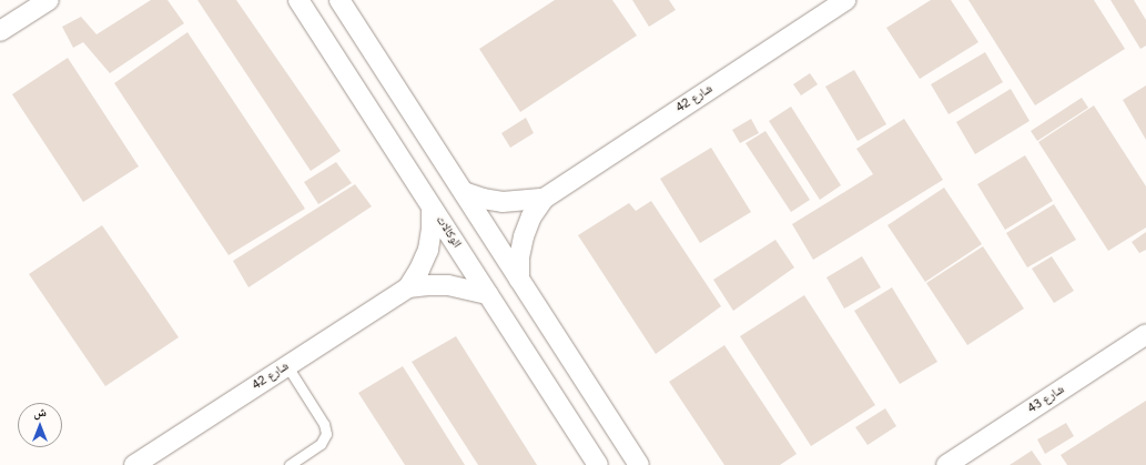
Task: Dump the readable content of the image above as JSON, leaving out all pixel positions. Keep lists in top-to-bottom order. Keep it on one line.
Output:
{"streets":{"street":["شارع 42","الوكالات","شارع 43"]},"crossings":[["شارع 42","الوكالات"]],"north":"top"}
